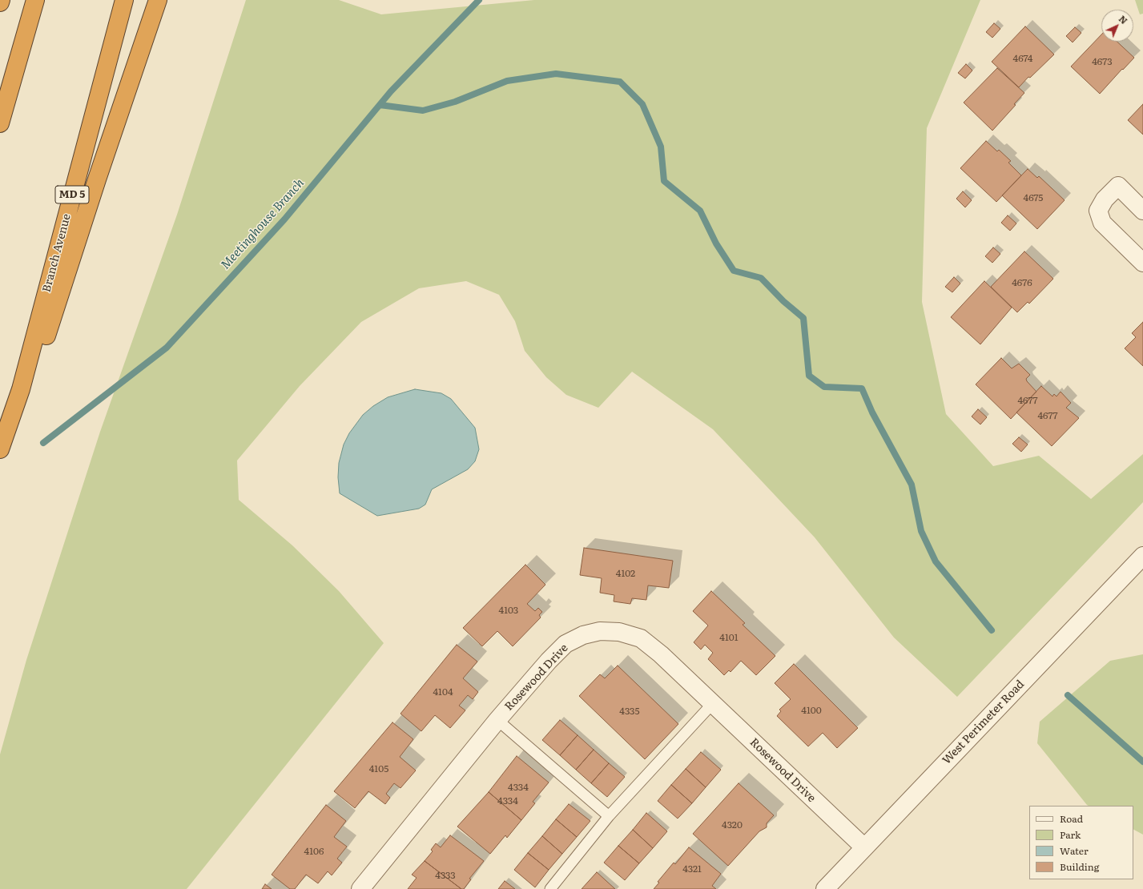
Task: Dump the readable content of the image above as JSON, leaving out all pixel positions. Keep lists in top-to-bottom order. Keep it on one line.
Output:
{"streets":{"highway":["MD 5","Branch Avenue"],"street":["Rosewood Drive","West Perimeter Road"]},"crossings":[["Rosewood Drive","West Perimeter Road"]],"water":["Meetinghouse Branch"],"house_numbers":["4674","4673","4675","4676","4677","4677","4102","4103","4101","4104","4100","4335","4105","4334","4334","4320","4106","4321","4333"],"legend":["Road","Park","Water","Building"],"north":"top right"}
